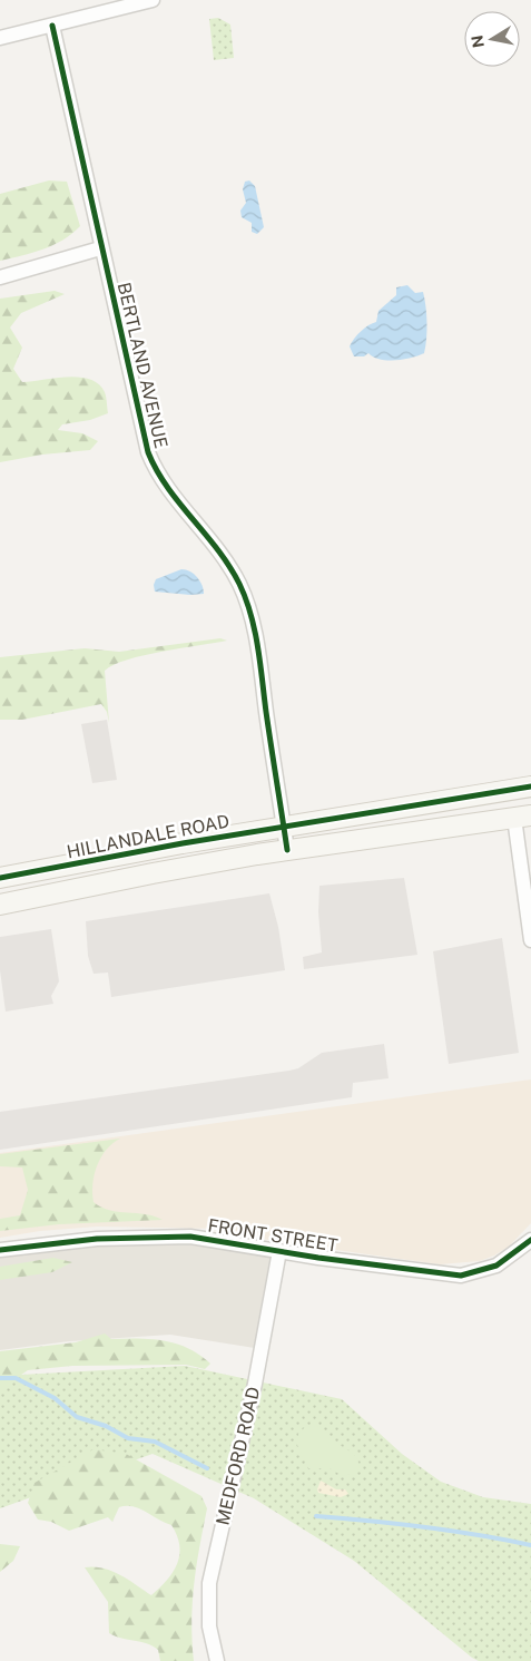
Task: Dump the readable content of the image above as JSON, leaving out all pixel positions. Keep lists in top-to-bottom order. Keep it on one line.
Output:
{"streets":{"main road":["HILLANDALE ROAD"],"street":["BERTLAND AVENUE","FRONT STREET","MEDFORD ROAD"]},"crossings":[["BERTLAND AVENUE","HILLANDALE ROAD"],["FRONT STREET","MEDFORD ROAD"]],"north":"left"}
